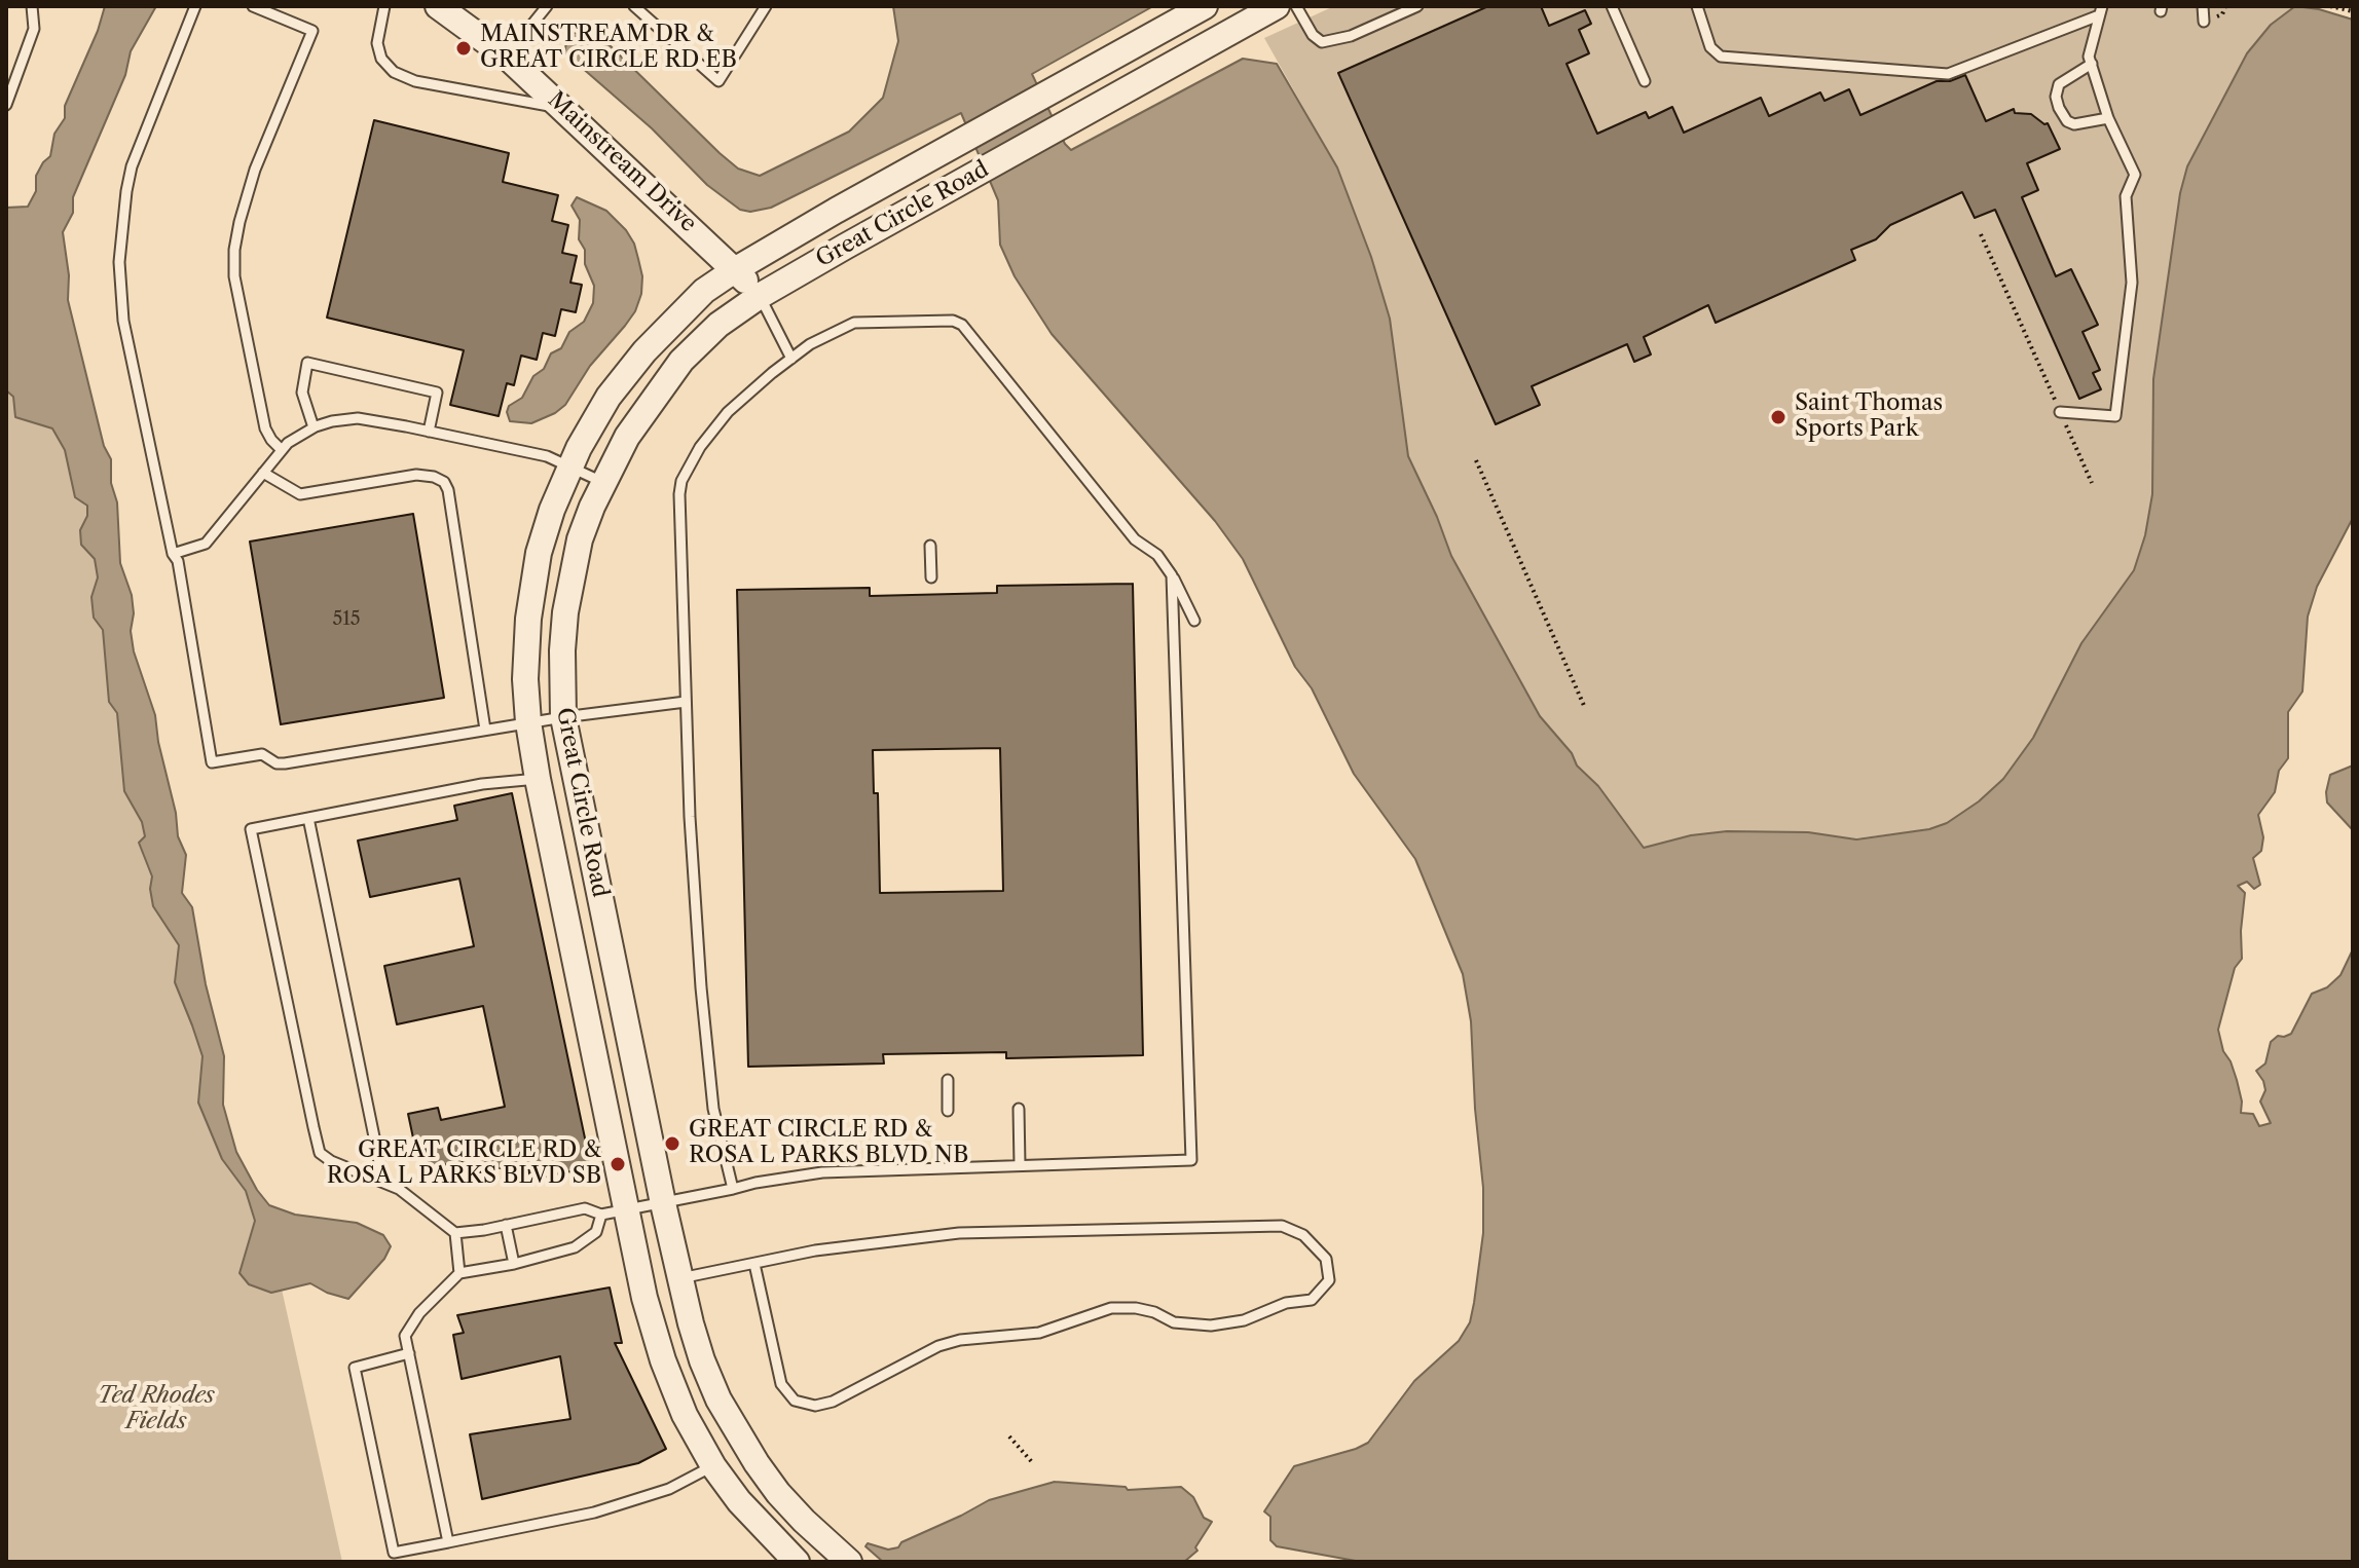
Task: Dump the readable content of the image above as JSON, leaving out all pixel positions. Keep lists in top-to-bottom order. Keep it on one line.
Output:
{"streets":{"street":["Mainstream Drive","Great Circle Road"]},"crossings":[["Mainstream Drive","Great Circle Road"]],"parks":["Ted Rhodes Fields"],"places":["MAINSTREAM DR & GREAT CIRCLE RD EB","Saint Thomas Sports Park","GREAT CIRCLE RD & ROSA L PARKS BLVD NB","GREAT CIRCLE RD & ROSA L PARKS BLVD SB"],"house_numbers":["515"]}
